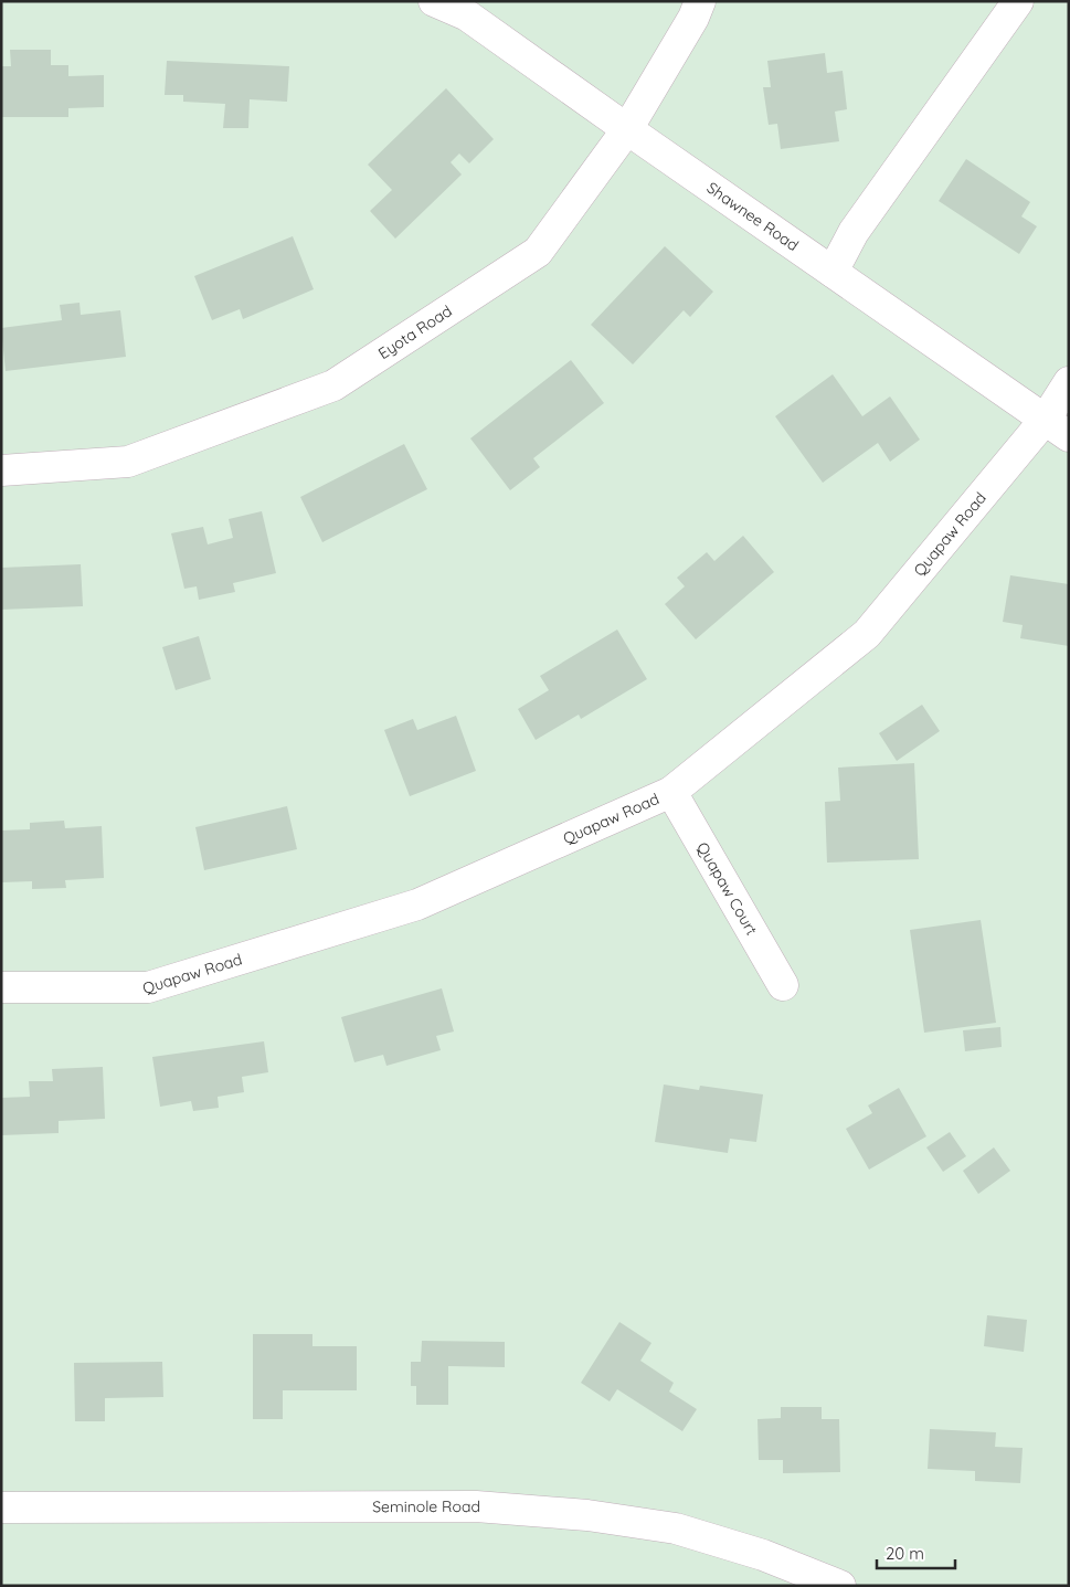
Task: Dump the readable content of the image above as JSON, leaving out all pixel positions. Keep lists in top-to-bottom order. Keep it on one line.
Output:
{"streets":{"street":["Shawnee Road","Eyota Road","Quapaw Road","Quapaw Court","Seminole Road"]},"crossings":[["Shawnee Road","Eyota Road"],["Shawnee Road","Quapaw Road"],["Quapaw Road","Quapaw Court"]],"scale_bar":"20 m"}
